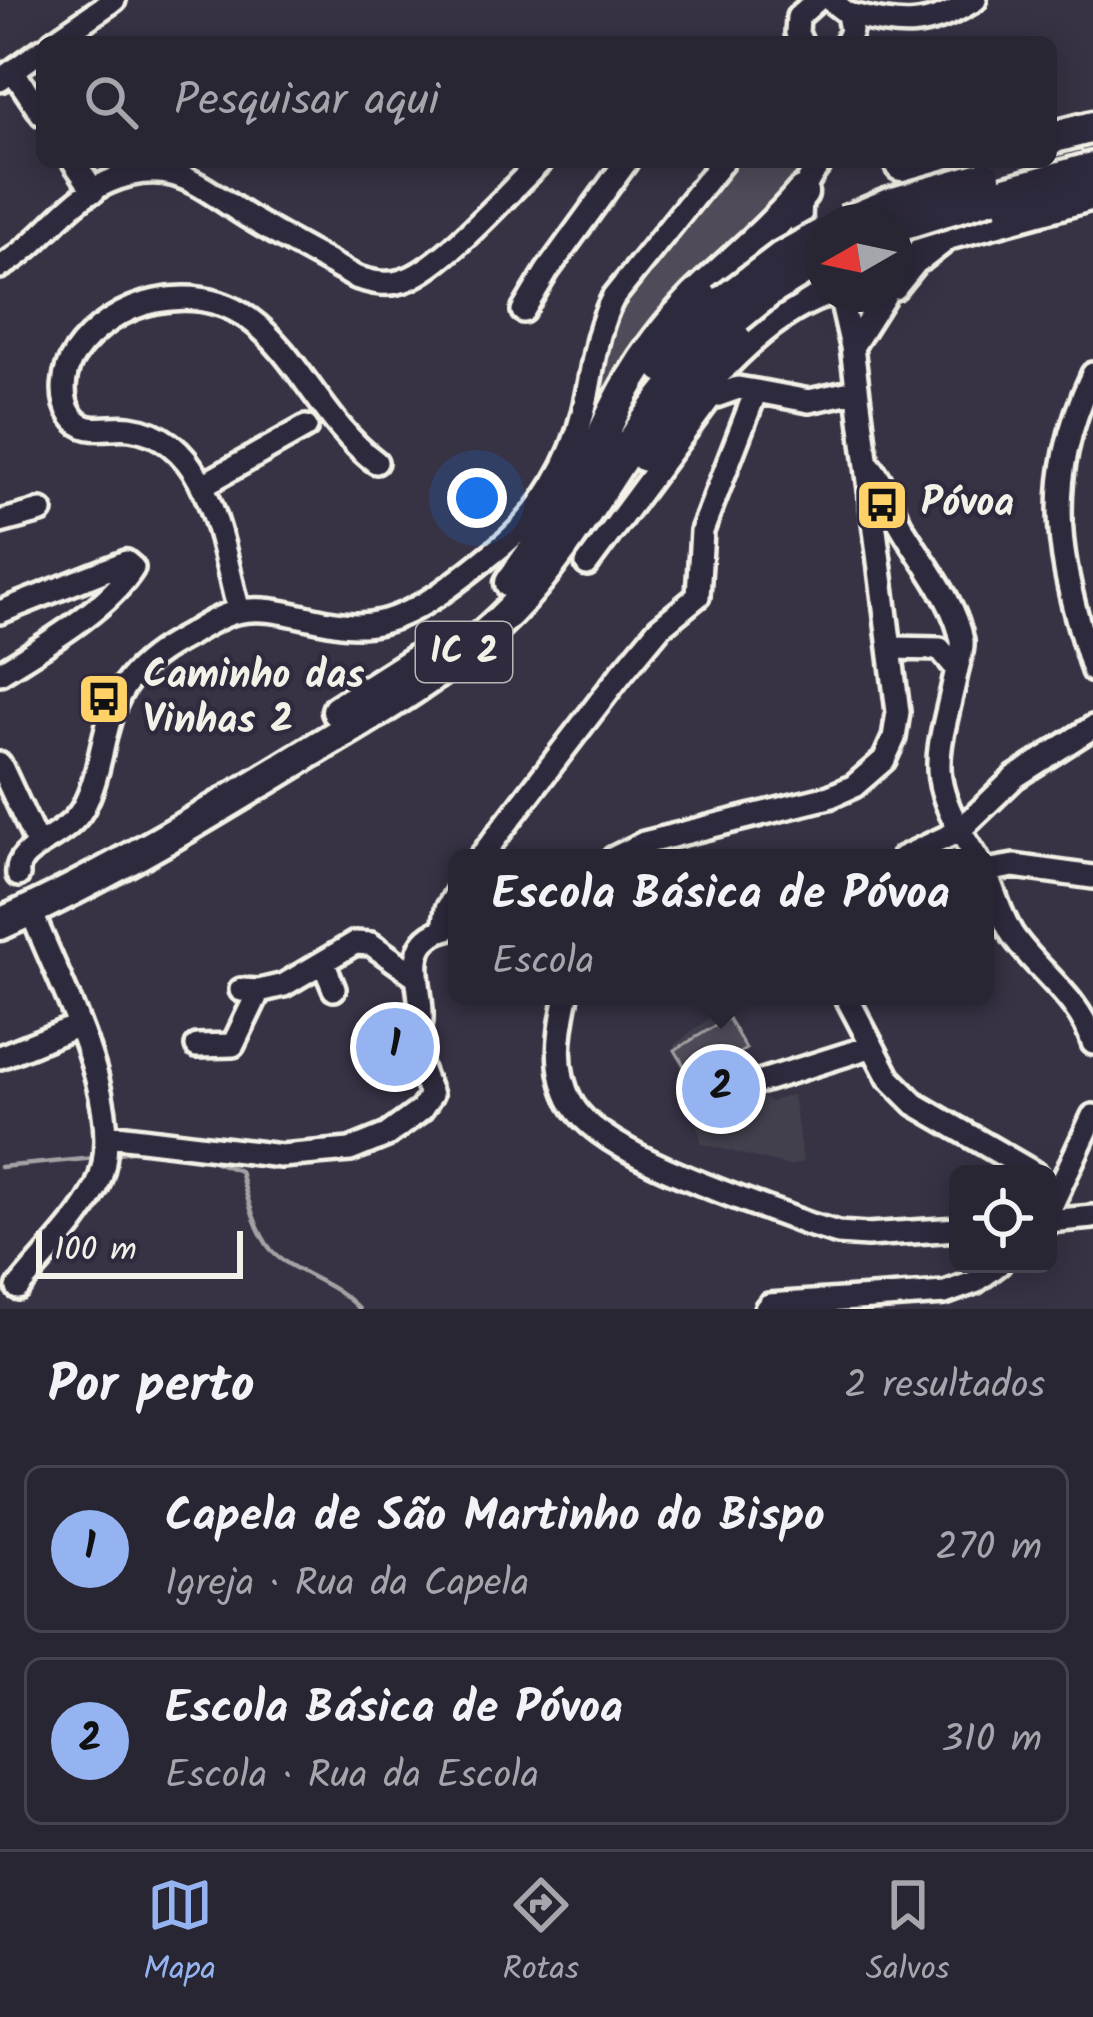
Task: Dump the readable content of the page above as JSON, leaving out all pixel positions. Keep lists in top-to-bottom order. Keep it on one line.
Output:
{"streets":{"highway":["IC 2"]},"places":{"bus stop":["Póvoa","Caminho das Vinhas 2"]},"scale_bar":"100 m","north":"left","page":{"search":"Pesquisar aqui","popup":["Escola Básica de Póvoa","Escola"],"pins":["1","2"],"scale":"100 m","heading":["Por perto","2 resultados"],"list":[{"mark":"1","name":"Capela de São Martinho do Bispo","note":"Igreja · Rua da Capela","value":"270 m"},{"mark":"2","name":"Escola Básica de Póvoa","note":"Escola · Rua da Escola","value":"310 m"}],"nav":["Mapa","Rotas","Salvos"]}}
